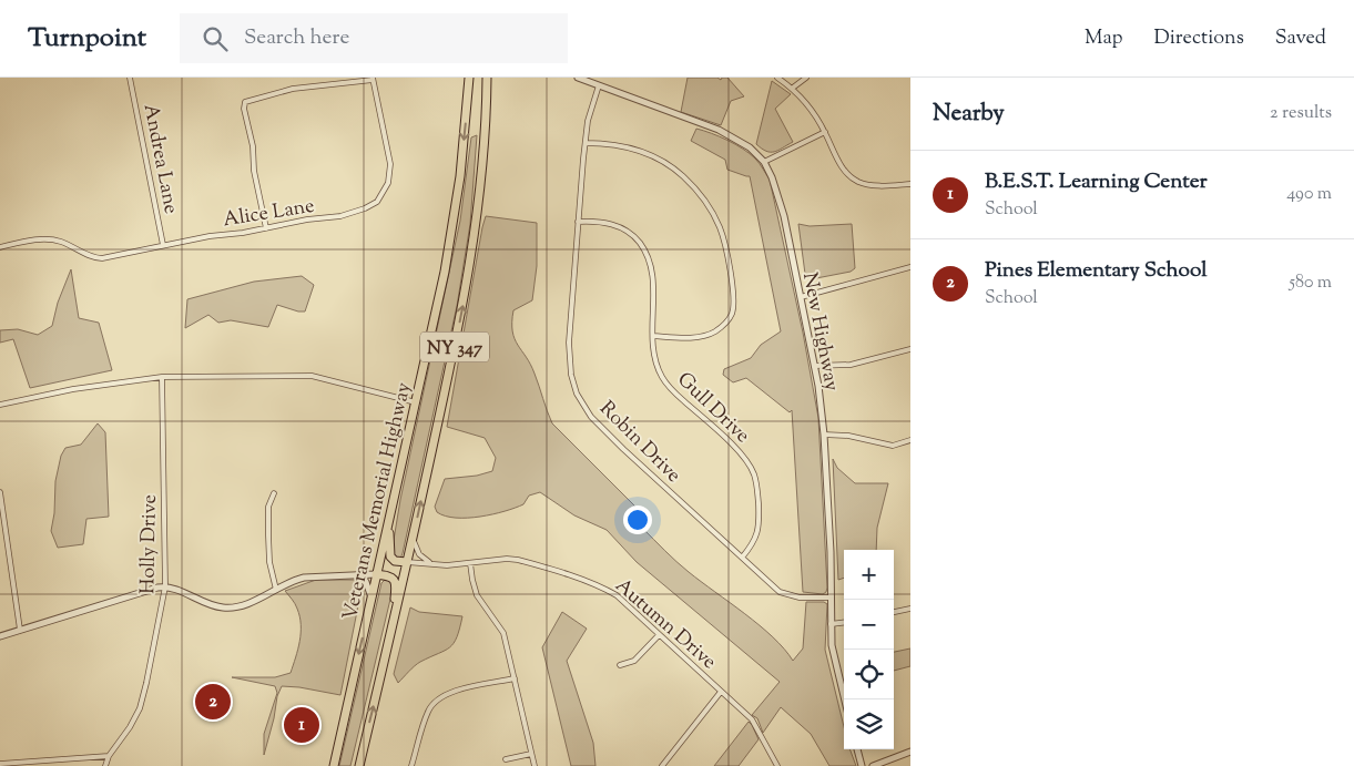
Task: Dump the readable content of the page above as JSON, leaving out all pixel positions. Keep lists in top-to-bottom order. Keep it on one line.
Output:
{"streets":{"highway":["NY 347","Veterans Memorial Highway"],"street":["Andrea Lane","Alice Lane","New Highway","Gull Drive","Robin Drive","Holly Drive","Autumn Drive"]},"crossings":[["Andrea Lane","Alice Lane"],["New Highway","Robin Drive"],["NY 347","Autumn Drive"],["Gull Drive","Robin Drive"]],"page":{"header":"Turnpoint","search":"Search here","nav":["Map","Directions","Saved"],"heading":["Nearby","2 results"],"list":[{"mark":"1","name":"B.E.S.T. Learning Center","note":"School","value":"490 m"},{"mark":"2","name":"Pines Elementary School","note":"School","value":"580 m"}],"map_buttons":["+","−"],"pins":["2","1"]}}
